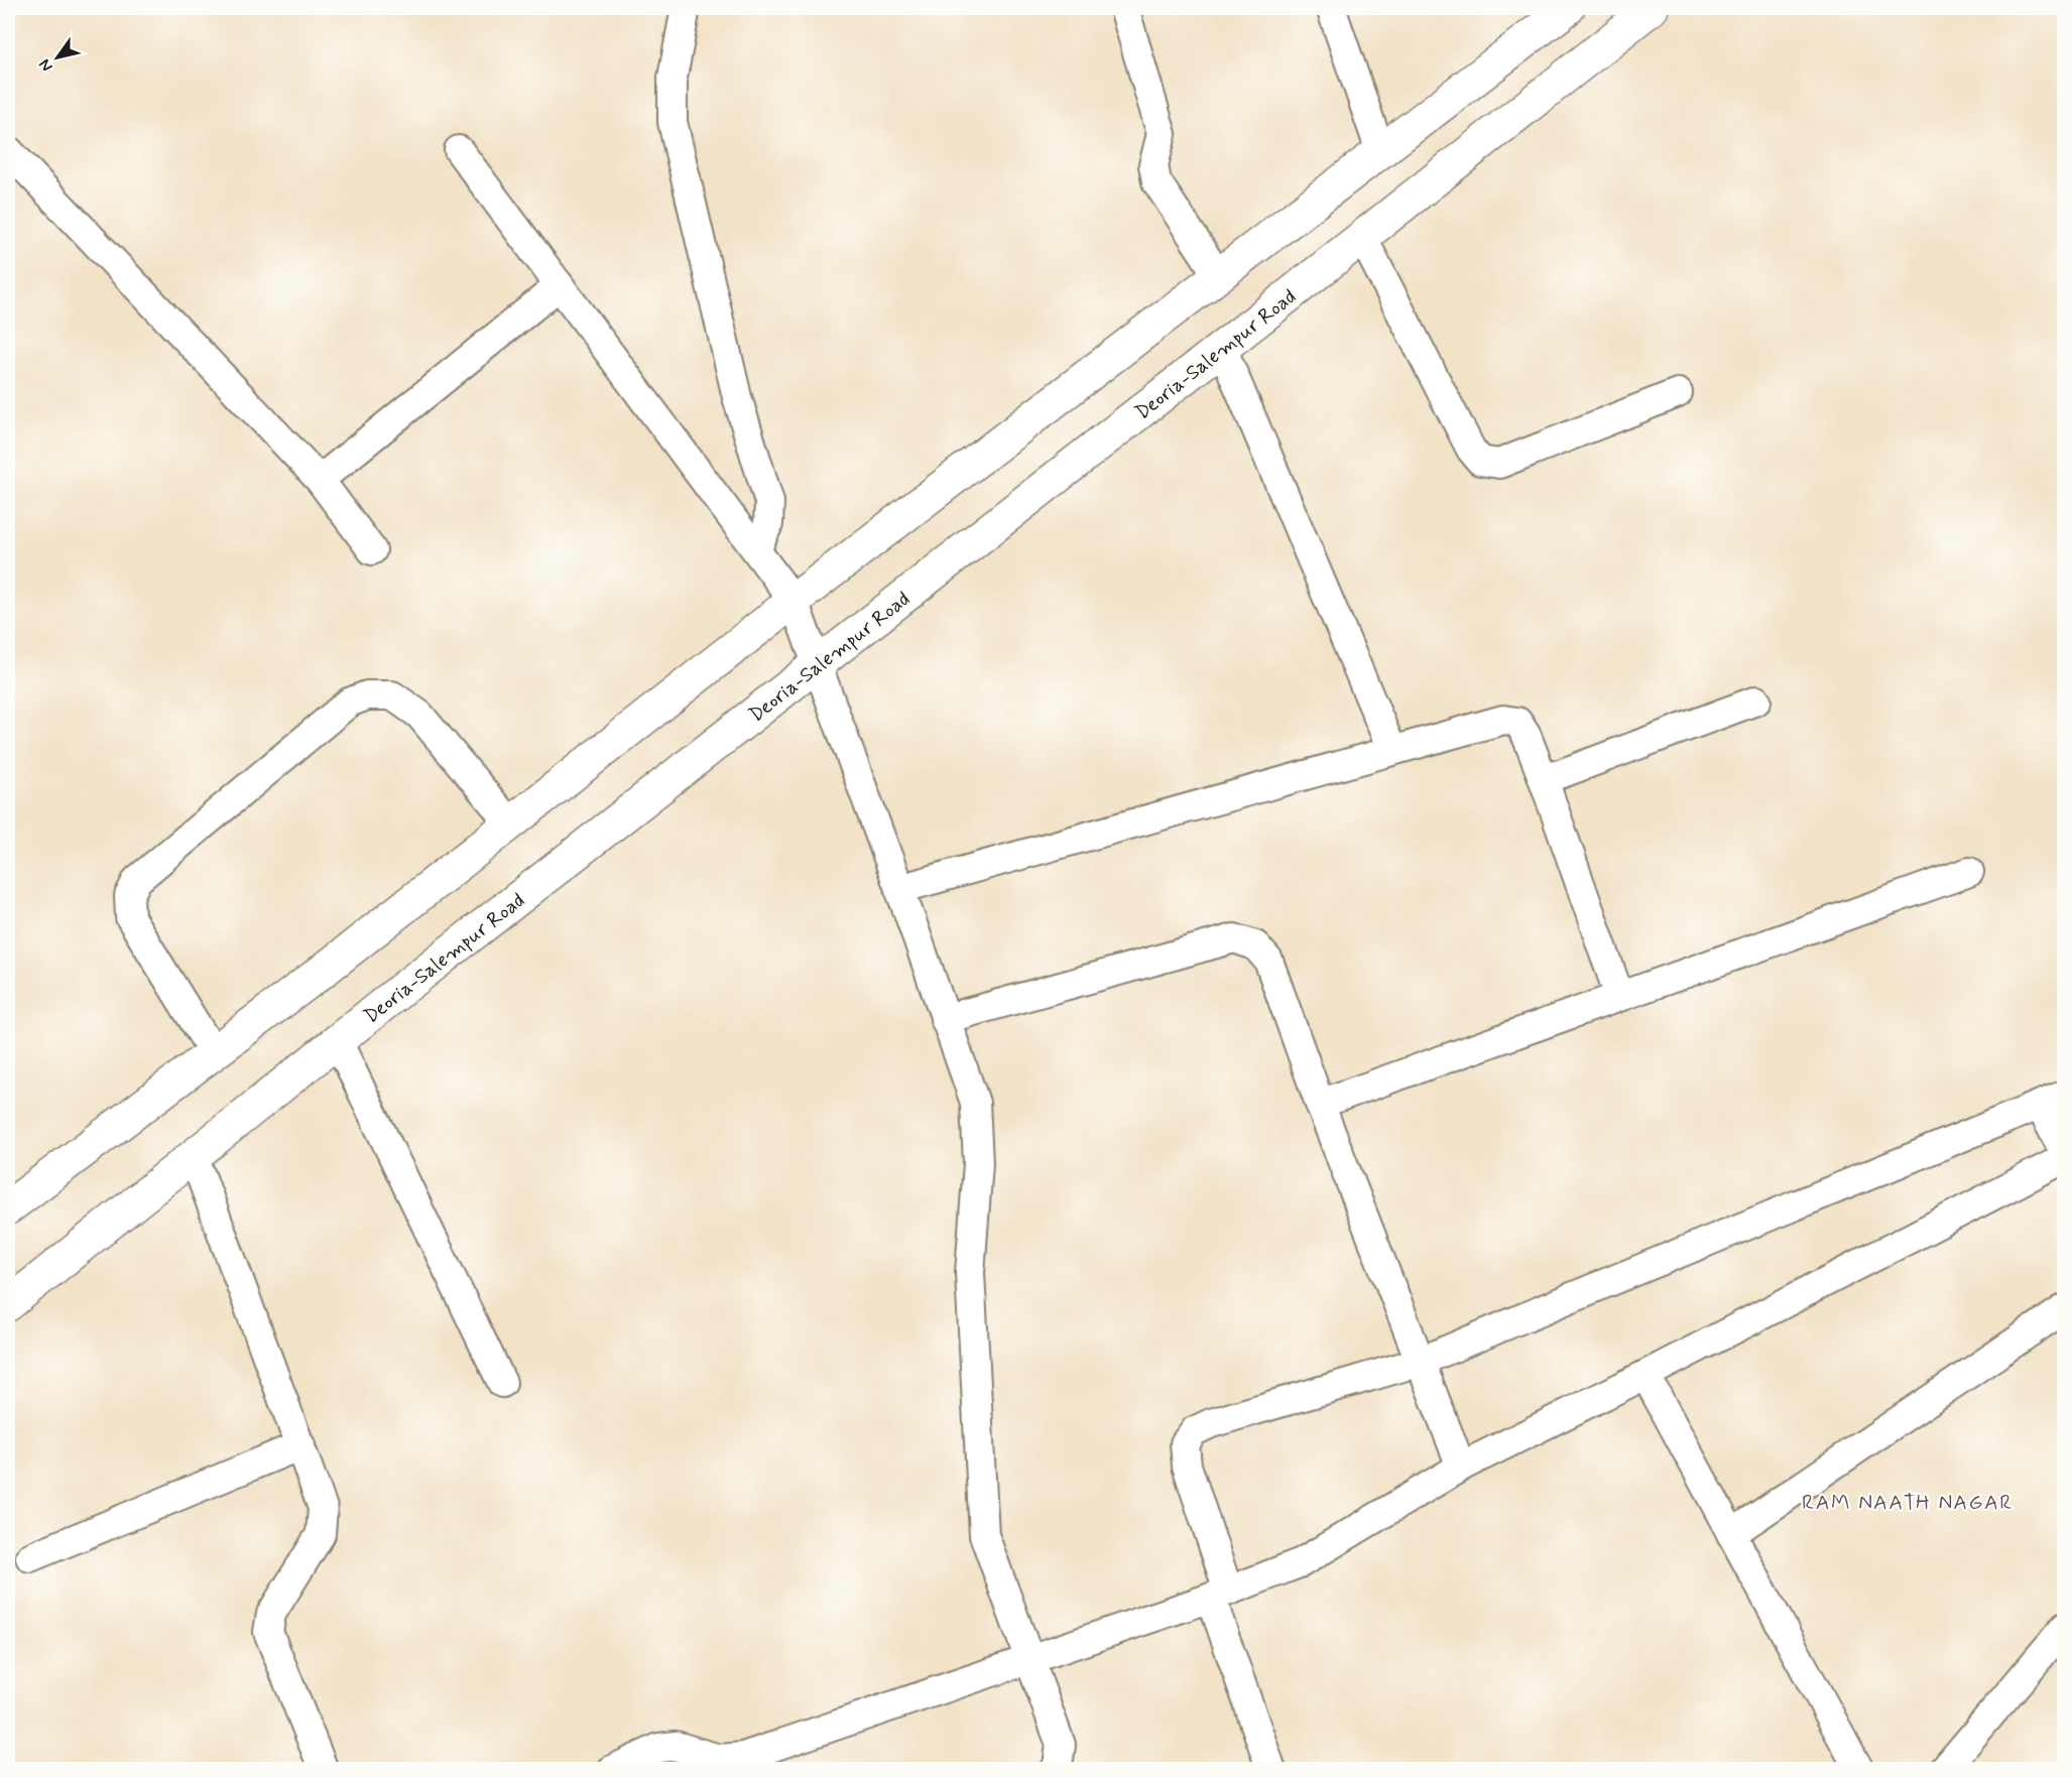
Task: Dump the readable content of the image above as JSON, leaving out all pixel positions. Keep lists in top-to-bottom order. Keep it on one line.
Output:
{"streets":{"highway":["Deoria-Salempur Road"]},"districts":["RAM NAATH NAGAR"],"north":"bottom left"}
